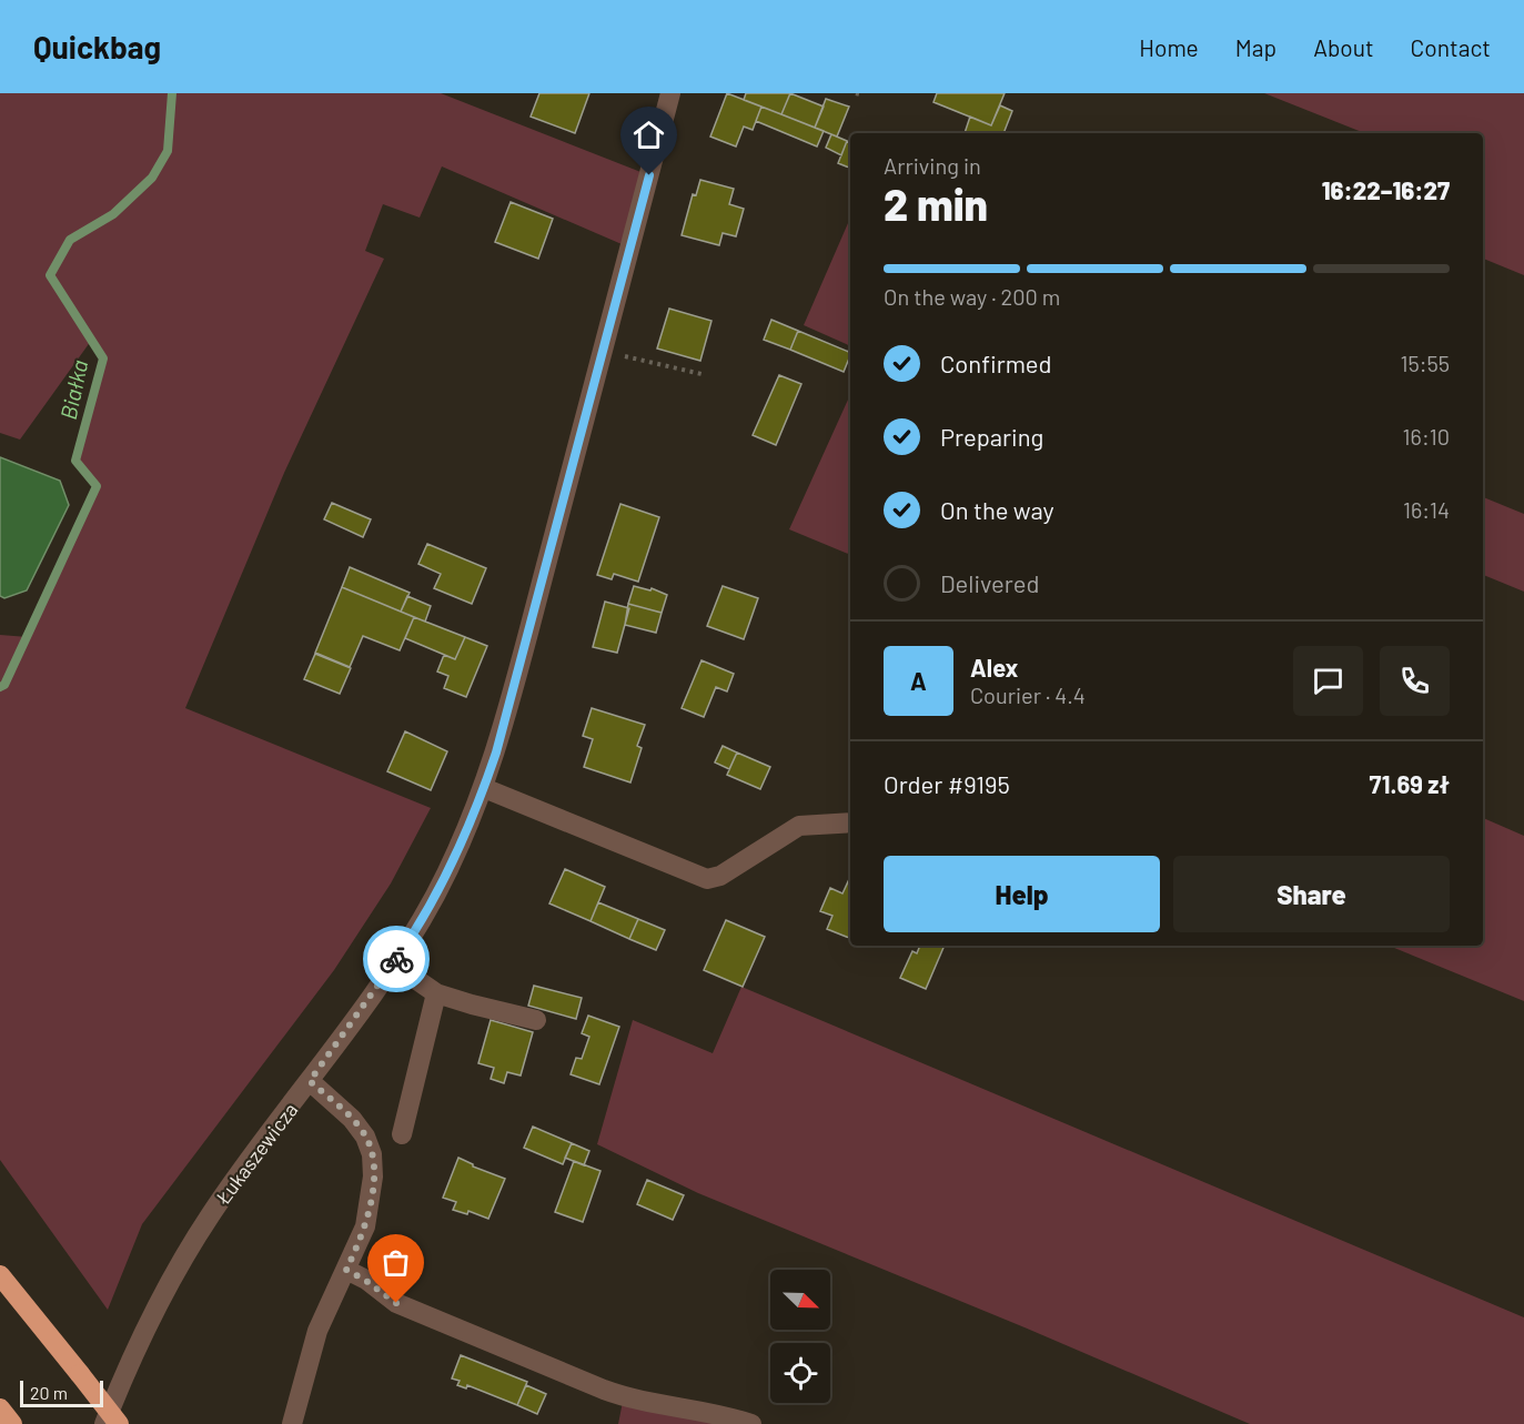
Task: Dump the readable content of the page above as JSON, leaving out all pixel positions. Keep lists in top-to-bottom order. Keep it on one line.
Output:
{"streets":{"street":["Łukaszewicza"]},"water":["Białka"],"scale_bar":"20 m","north":"bottom right","page":{"header":"Quickbag","nav":["Home","Map","About","Contact"],"heading":["2 min","Arriving in","16:22–16:27"],"panel":["Alex","Courier · 4.4","Order #9195","71.69 zł"],"bar":"On the way · 200 m","list":[["Confirmed","15:55"],["Preparing","16:10"],["On the way","16:14"],"Delivered"],"round":"A","buttons":["Help","Share"],"scale":"20 m"}}
